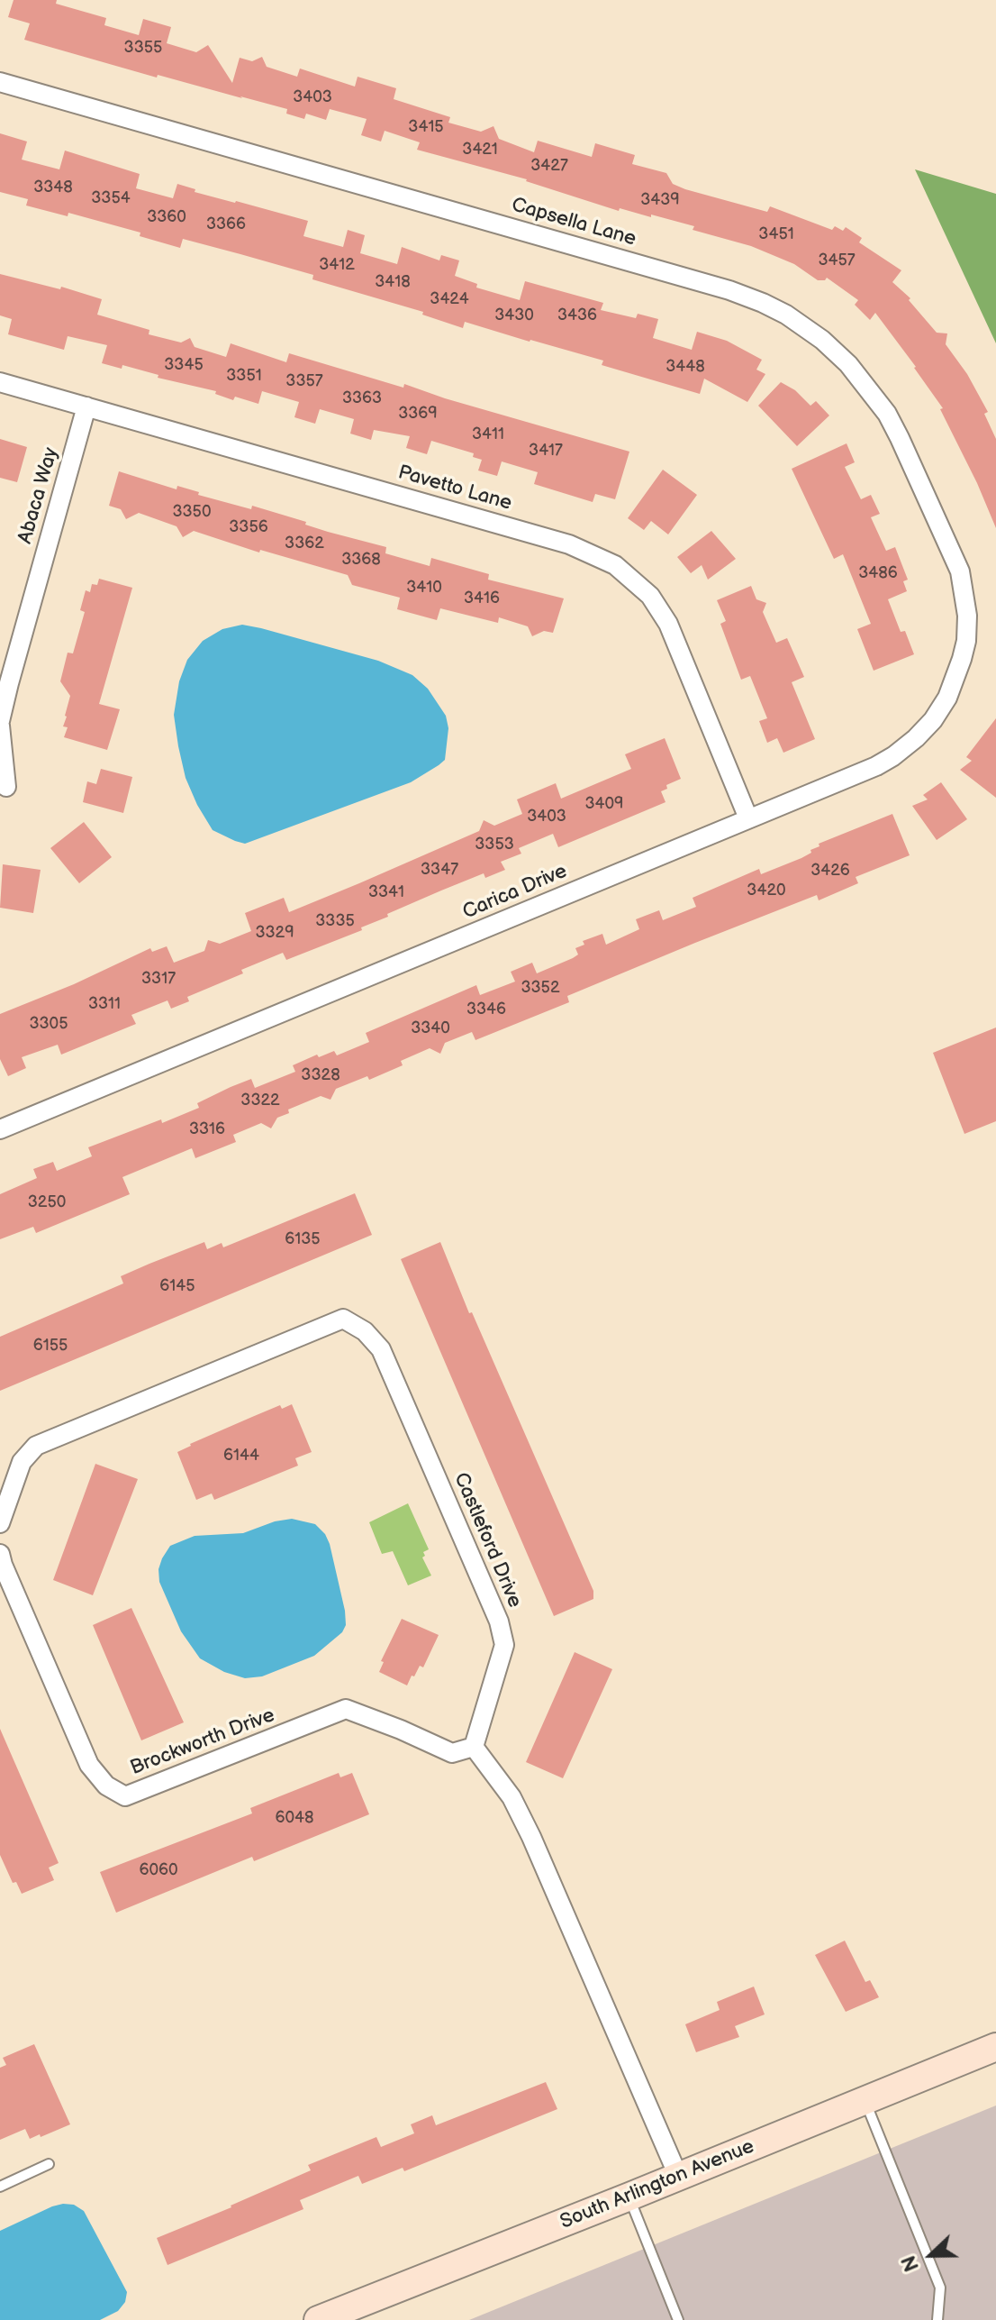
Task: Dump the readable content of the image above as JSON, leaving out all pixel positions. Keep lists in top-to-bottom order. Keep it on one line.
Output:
{"streets":{"main road":["South Arlington Avenue"],"street":["Capsella Lane","Pavetto Lane","Abaca Way","Carica Drive","Castleford Drive","Brockworth Drive"]},"crossings":[["Capsella Lane","Carica Drive"],["Pavetto Lane","Abaca Way"],["Pavetto Lane","Carica Drive"],["Castleford Drive","Brockworth Drive"]],"house_numbers":["3355","3403","3415","3421","3427","3348","3354","3439","3360","3366","3451","3457","3412","3418","3424","3430","3436","3345","3448","3351","3357","3363","3369","3411","3417","3350","3356","3362","3368","3486","3410","3416","3409","3403","3353","3347","3426","3420","3341","3335","3329","3317","3352","3311","3346","3305","3340","3328","3322","3316","3250","6135","6145","6155","6144","6048","6060"],"north":"left"}
